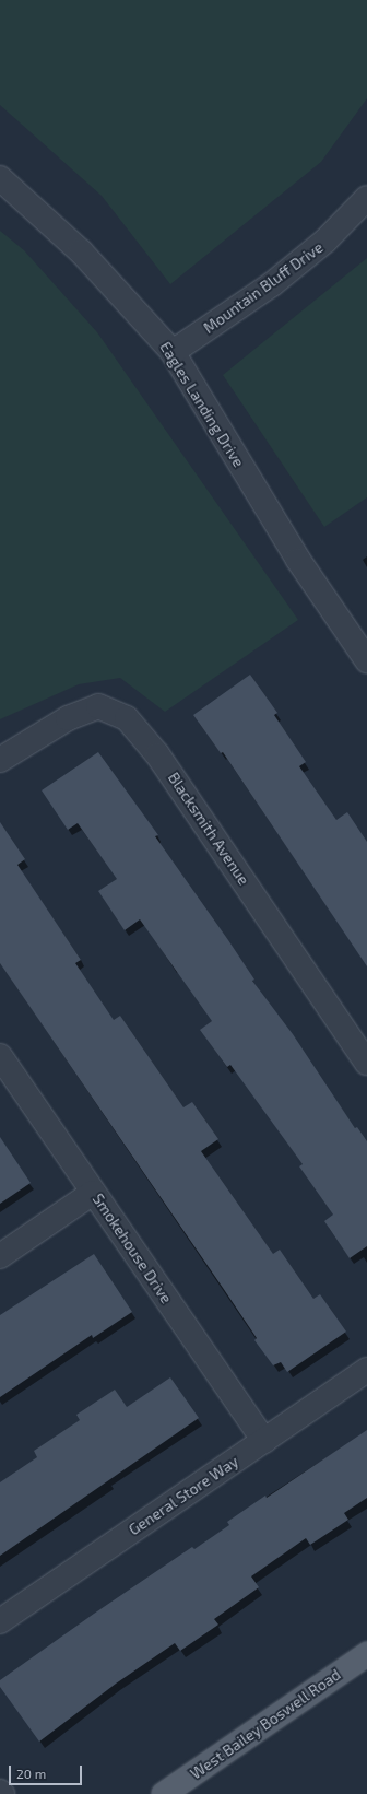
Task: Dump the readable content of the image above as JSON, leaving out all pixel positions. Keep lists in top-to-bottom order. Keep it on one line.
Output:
{"streets":{"main road":["West Bailey Boswell Road"],"street":["Mountain Bluff Drive","Eagles Landing Drive","Blacksmith Avenue","Smokehouse Drive","General Store Way"]},"crossings":[["Mountain Bluff Drive","Eagles Landing Drive"],["Smokehouse Drive","General Store Way"]],"scale_bar":"20 m"}
